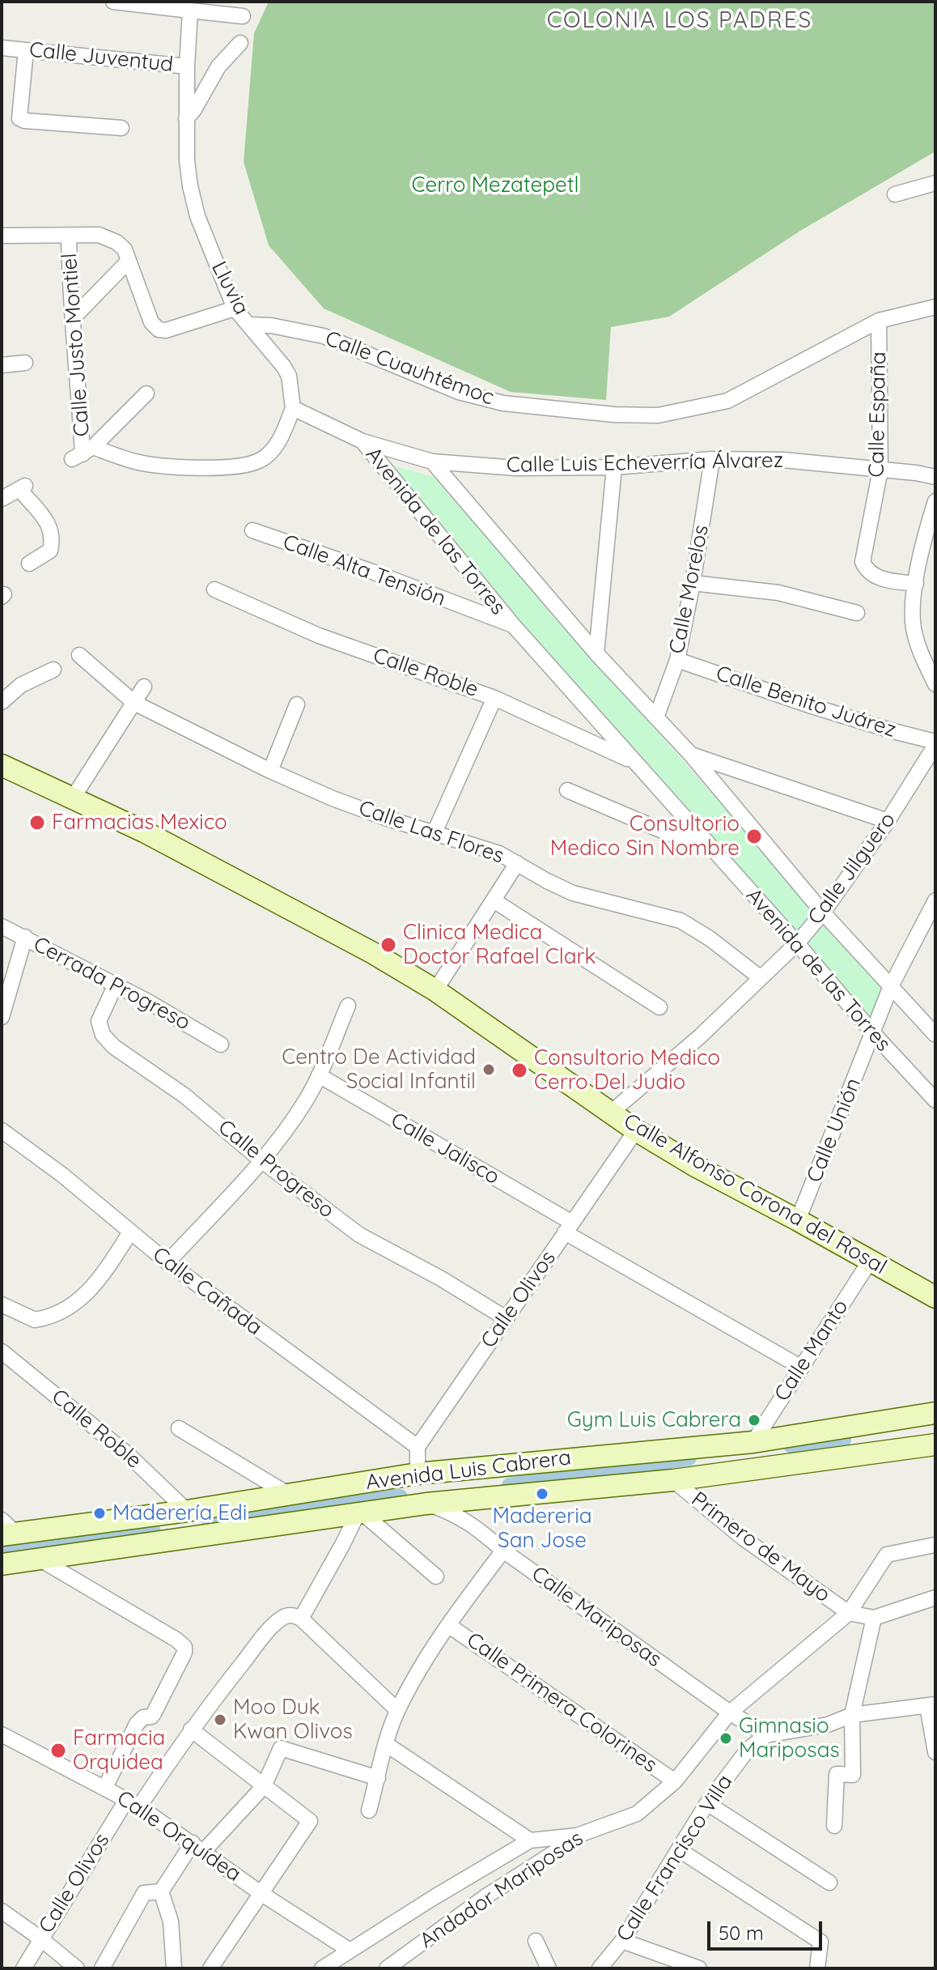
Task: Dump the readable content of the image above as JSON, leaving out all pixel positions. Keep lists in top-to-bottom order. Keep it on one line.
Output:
{"streets":{"street":["Calle Juventud","Lluvia","Calle Justo Montiel","Calle Cuauhtémoc","Calle España","Calle Luis Echeverría Álvarez","Avenida de las Torres","Calle Alta Tensión","Calle Morelos","Calle Roble","Calle Benito Juárez","Calle Las Flores","Calle Jilguero","Cerrada Progreso","Calle Unión","Calle Jalisco","Calle Progreso","Calle Alfonso Corona del Rosal","Calle Cañada","Calle Olivos","Calle Manto","Avenida Luis Cabrera","Primero de Mayo","Calle Mariposas","Calle Primera Colorines","Calle Orquídea","Calle Francisco Villa","Andador Mariposas"]},"crossings":[["Calle Juventud","Lluvia"],["Lluvia","Calle Cuauhtémoc"],["Calle Cuauhtémoc","Calle España"],["Calle España","Calle Luis Echeverría Álvarez"],["Calle Luis Echeverría Álvarez","Avenida de las Torres"],["Calle Luis Echeverría Álvarez","Calle Morelos"],["Avenida de las Torres","Calle Alta Tensión"],["Avenida de las Torres","Calle Morelos"],["Avenida de las Torres","Calle Roble"],["Avenida de las Torres","Calle Jilguero"],["Avenida de las Torres","Calle Unión"],["Calle Morelos","Calle Benito Juárez"],["Calle Roble","Avenida Luis Cabrera"],["Calle Benito Juárez","Calle Jilguero"],["Calle Las Flores","Calle Jilguero"],["Calle Jilguero","Calle Alfonso Corona del Rosal"],["Cerrada Progreso","Calle Progreso"],["Calle Unión","Calle Alfonso Corona del Rosal"],["Calle Jalisco","Calle Olivos"],["Calle Jalisco","Calle Manto"],["Calle Progreso","Calle Olivos"],["Calle Alfonso Corona del Rosal","Calle Olivos"],["Calle Alfonso Corona del Rosal","Calle Manto"],["Calle Cañada","Calle Olivos"],["Calle Olivos","Calle Orquídea"],["Calle Manto","Avenida Luis Cabrera"],["Avenida Luis Cabrera","Primero de Mayo"],["Avenida Luis Cabrera","Calle Mariposas"],["Primero de Mayo","Andador Mariposas"],["Calle Mariposas","Calle Francisco Villa"],["Calle Mariposas","Andador Mariposas"],["Calle Primera Colorines","Andador Mariposas"],["Calle Orquídea","Andador Mariposas"]],"districts":["COLONIA LOS PADRES"],"parks":["Cerro Mezatepetl"],"places":["Farmacias Mexico","Consultorio Medico Sin Nombre","Clinica Medica Doctor Rafael Clark","Centro De Actividad Social Infantil","Consultorio Medico Cerro Del Judio","Gym Luis Cabrera","Madereria San Jose","Maderería Edi","Moo Duk Kwan Olivos","Gimnasio Mariposas","Farmacia Orquidea"],"scale_bar":"50 m"}
